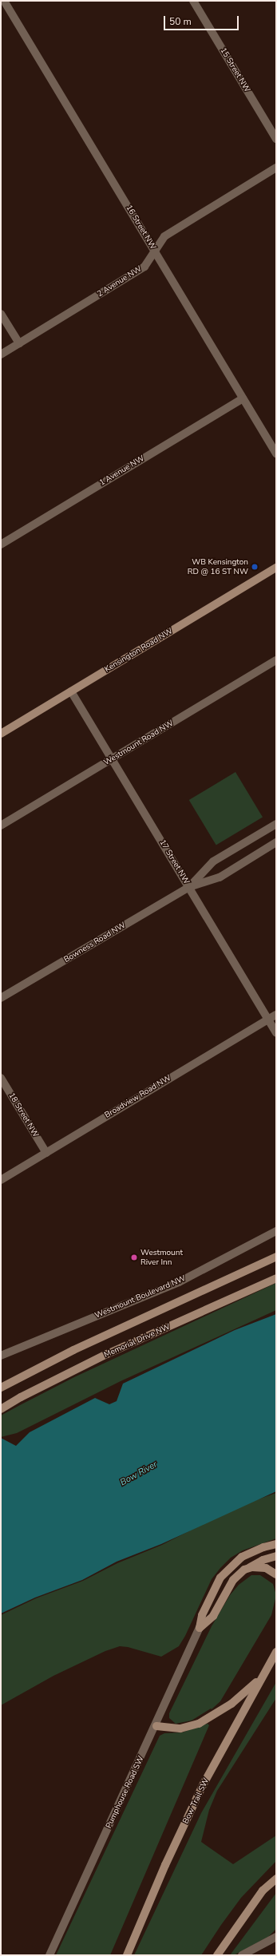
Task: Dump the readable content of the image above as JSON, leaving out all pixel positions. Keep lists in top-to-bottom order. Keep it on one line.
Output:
{"streets":{"main road":["Kensington Road NW","Memorial Drive NW","Bow Trail SW"],"street":["15 Street NW","16 Street NW","2 Avenue NW","1 Avenue NW","Westmount Road NW","17 Street NW","Bowness Road NW","Broadview Road NW","18 Street NW","Westmount Boulevard NW","Pumphouse Road SW"]},"crossings":[["16 Street NW","2 Avenue NW"],["16 Street NW","1 Avenue NW"],["Kensington Road NW","17 Street NW"],["Westmount Road NW","17 Street NW"],["17 Street NW","Bowness Road NW"],["17 Street NW","Broadview Road NW"],["Broadview Road NW","18 Street NW"]],"water":["Bow River"],"places":["WB Kensington RD @ 16 ST NW","Westmount River Inn"],"scale_bar":"50 m"}
